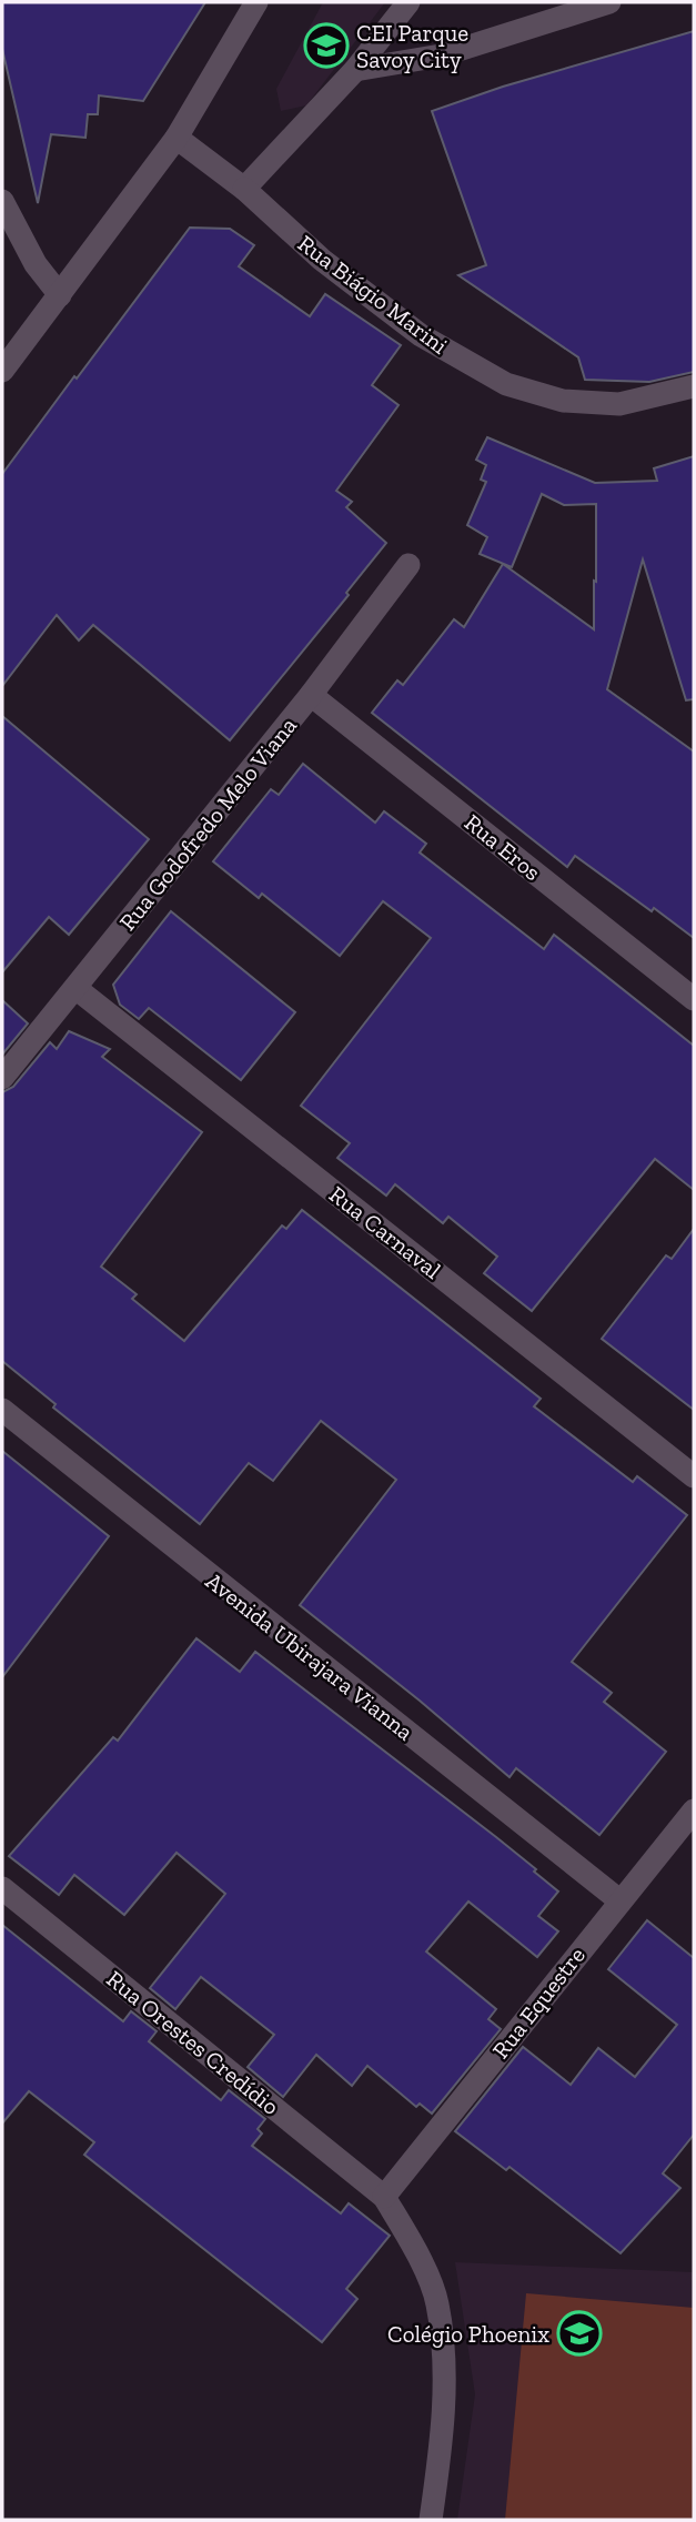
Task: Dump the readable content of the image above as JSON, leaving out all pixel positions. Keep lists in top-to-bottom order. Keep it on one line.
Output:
{"streets":{"street":["Rua Biágio Marini","Rua Godofredo Melo Viana","Rua Eros","Rua Carnaval","Avenida Ubirajara Vianna","Rua Equestre","Rua Orestes Credídio"]},"crossings":[["Rua Godofredo Melo Viana","Rua Eros"],["Rua Godofredo Melo Viana","Rua Carnaval"],["Avenida Ubirajara Vianna","Rua Equestre"],["Rua Equestre","Rua Orestes Credídio"]],"places":{"school or university":["CEI Parque Savoy City","Colégio Phoenix"]}}
